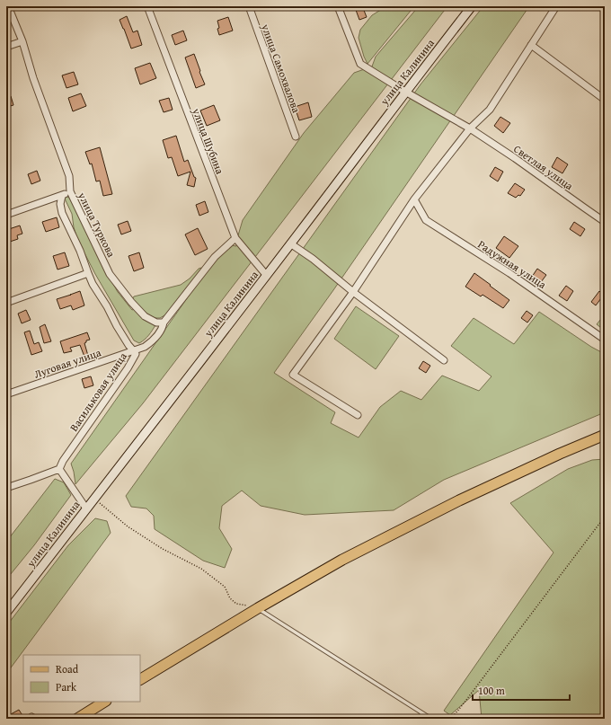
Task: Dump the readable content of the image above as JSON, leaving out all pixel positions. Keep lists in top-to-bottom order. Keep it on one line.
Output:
{"streets":{"main road":["улица Калинина"],"street":["улица Самохвалова","улица Шубина","Светлая улица","улица Туркова","Радужная улица","Луговая улица","Васильковая улица"]},"crossings":[["улица Калинина","улица Шубина"],["улица Калинина","Светлая улица"],["улица Туркова","Луговая улица"],["Луговая улица","Васильковая улица"]],"legend":["Road","Park"],"scale_bar":"100 m"}
